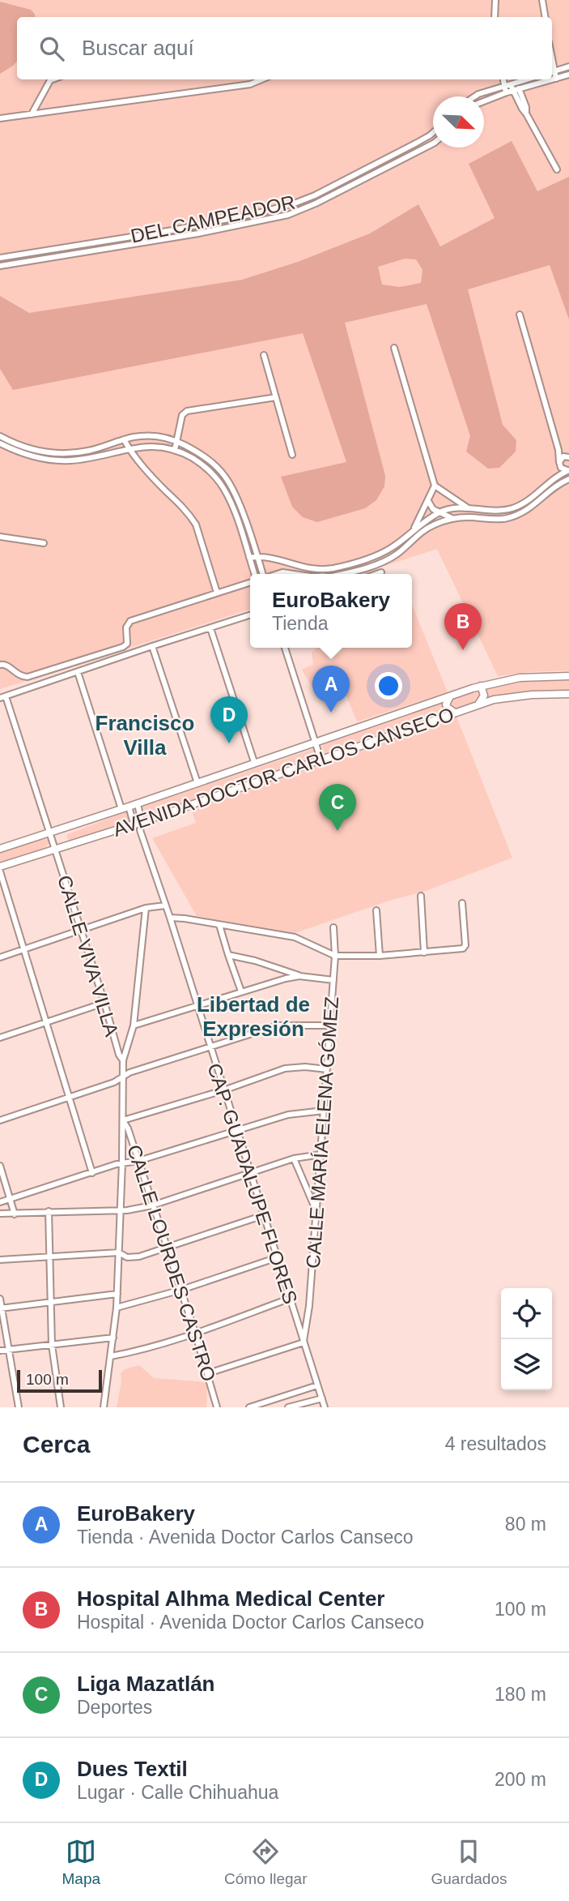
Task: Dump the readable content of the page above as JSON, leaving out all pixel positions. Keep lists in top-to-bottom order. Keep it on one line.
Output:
{"streets":{"main road":["AVENIDA DOCTOR CARLOS CANSECO"],"street":["DEL CAMPEADOR","CALLE VIVA VILLA","CALLE MARÍA ELENA GÓMEZ","CAP. GUADALUPE FLORES","CALLE LOURDES CASTRO"]},"crossings":[["AVENIDA DOCTOR CARLOS CANSECO","CALLE VIVA VILLA"],["AVENIDA DOCTOR CARLOS CANSECO","CAP. GUADALUPE FLORES"],["CALLE MARÍA ELENA GÓMEZ","CAP. GUADALUPE FLORES"]],"districts":["Francisco Villa","Libertad de Expresión"],"scale_bar":"100 m","north":"bottom right","page":{"search":"Buscar aquí","popup":["EuroBakery","Tienda"],"pins":["B","A","D","C"],"scale":"100 m","heading":["Cerca","4 resultados"],"list":[{"mark":"A","name":"EuroBakery","note":"Tienda · Avenida Doctor Carlos Canseco","value":"80 m"},{"mark":"B","name":"Hospital Alhma Medical Center","note":"Hospital · Avenida Doctor Carlos Canseco","value":"100 m"},{"mark":"C","name":"Liga Mazatlán","note":"Deportes","value":"180 m"},{"mark":"D","name":"Dues Textil","note":"Lugar · Calle Chihuahua","value":"200 m"}],"nav":["Mapa","Cómo llegar","Guardados"]}}
